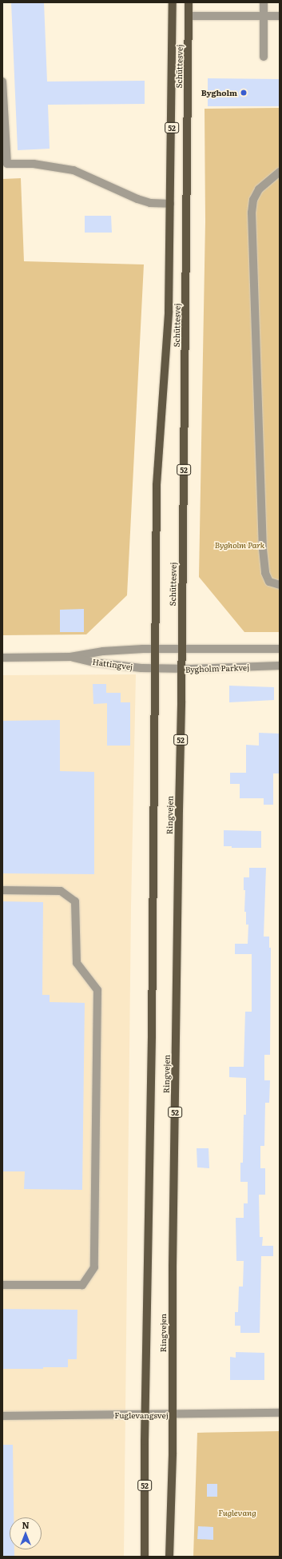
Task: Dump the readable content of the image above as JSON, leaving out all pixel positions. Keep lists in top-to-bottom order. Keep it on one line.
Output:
{"streets":{"main road":["Schüttesvej","52","Ringvejen"],"street":["Hattingvej","Bygholm Parkvej","Fuglevangsvej"]},"crossings":[["Schüttesvej","Hattingvej"],["Schüttesvej","Bygholm Parkvej"],["Schüttesvej","Ringvejen"],["Hattingvej","Bygholm Parkvej"],["Hattingvej","Ringvejen"],["Bygholm Parkvej","Ringvejen"],["Ringvejen","Fuglevangsvej"]],"parks":["Bygholm Park","Fuglevang"],"places":["Bygholm"],"north":"top"}
